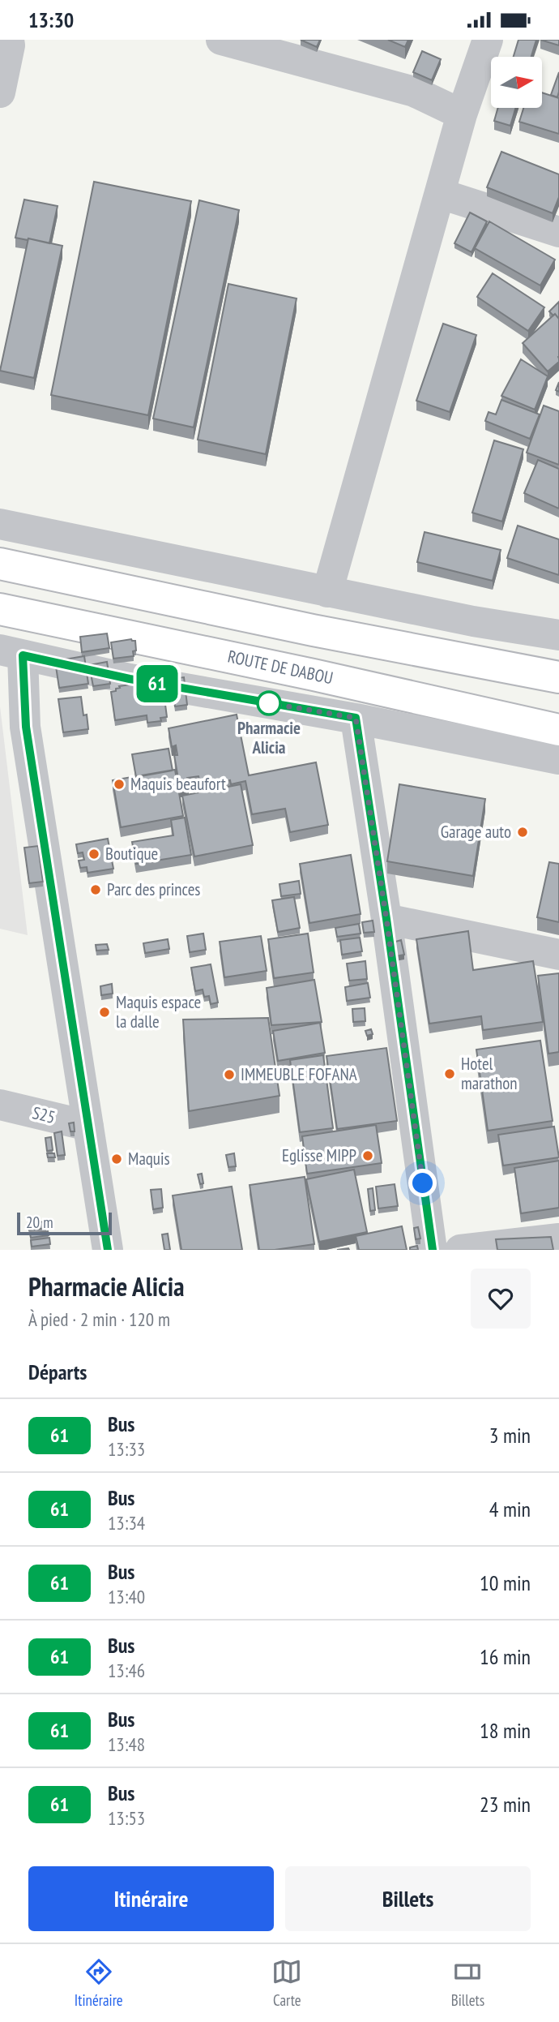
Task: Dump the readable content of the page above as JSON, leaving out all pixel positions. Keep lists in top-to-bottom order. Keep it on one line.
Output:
{"streets":{"main road":["ROUTE DE DABOU"],"street":["S25"]},"places":["Pharmacie Alicia","Maquis beaufort","Garage auto","Boutique","Parc des princes","Maquis espace la dalle","Hotel marathon","IMMEUBLE FOFANA","Eglisse MIPP","Maquis"],"lines":["bus line 61"],"scale_bar":"20 m","north":"right","page":{"status":"13:30","on_map":"61","scale":"20 m","heading":[["Pharmacie Alicia","À pied · 2 min · 120 m"],"Départs"],"list":[{"mark":"61","name":"Bus","note":"13:33","value":"3 min"},{"mark":"61","name":"Bus","note":"13:34","value":"4 min"},{"mark":"61","name":"Bus","note":"13:40","value":"10 min"},{"mark":"61","name":"Bus","note":"13:46","value":"16 min"},{"mark":"61","name":"Bus","note":"13:48","value":"18 min"},{"mark":"61","name":"Bus","note":"13:53","value":"23 min"}],"buttons":["Itinéraire","Billets"],"tabs":["Itinéraire","Carte","Billets"]}}
